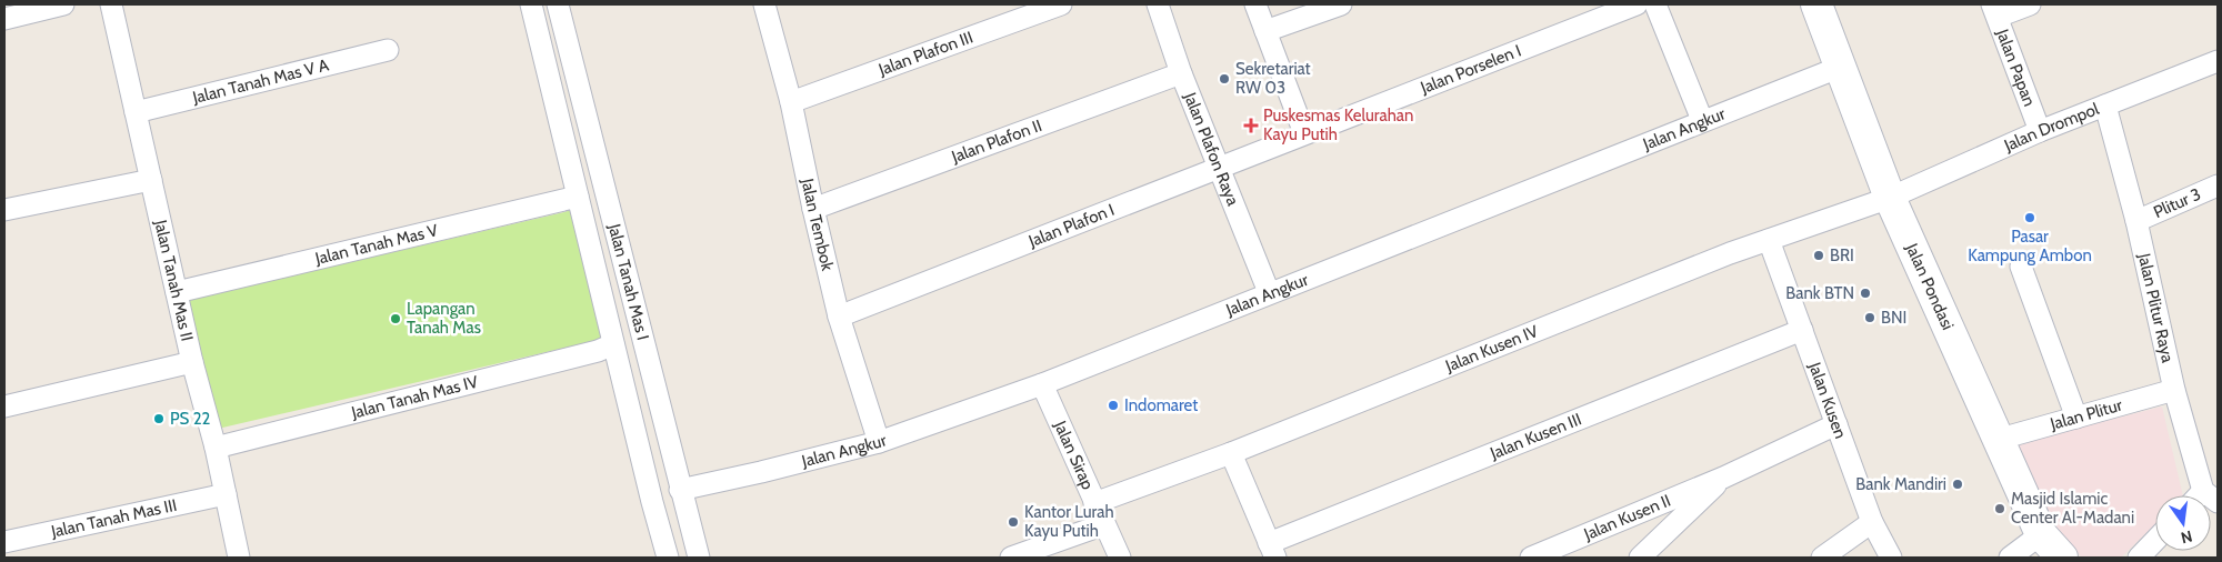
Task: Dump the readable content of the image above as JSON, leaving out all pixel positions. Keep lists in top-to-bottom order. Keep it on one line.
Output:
{"streets":{"street":["Jalan Plafon III","Jalan Papan","Jalan Porselen I","Jalan Tanah Mas V A","Jalan Angkur","Jalan Drompol","Jalan Plafon II","Jalan Plafon Raya","Plitur 3","Jalan Tembok","Jalan Plafon I","Jalan Tanah Mas V","Jalan Tanah Mas II","Jalan Tanah Mas I","Jalan Pondasi","Jalan Plitur Raya","Jalan Kusen IV","Jalan Tanah Mas IV","Jalan Kusen","Jalan Plitur","Jalan Kusen III","Jalan Sirap","Jalan Tanah Mas III","Jalan Kusen II"]},"crossings":[["Jalan Plafon III","Jalan Tembok"],["Jalan Papan","Jalan Drompol"],["Jalan Porselen I","Jalan Plafon I"],["Jalan Tanah Mas V A","Jalan Tanah Mas II"],["Jalan Angkur","Jalan Plafon Raya"],["Jalan Angkur","Jalan Tembok"],["Jalan Angkur","Jalan Tanah Mas I"],["Jalan Angkur","Jalan Pondasi"],["Jalan Angkur","Jalan Sirap"],["Jalan Drompol","Jalan Pondasi"],["Jalan Drompol","Jalan Plitur Raya"],["Jalan Drompol","Jalan Kusen IV"],["Jalan Plafon II","Jalan Plafon Raya"],["Jalan Plafon II","Jalan Tembok"],["Jalan Plafon Raya","Jalan Plafon I"],["Plitur 3","Jalan Plitur Raya"],["Jalan Tembok","Jalan Plafon I"],["Jalan Tanah Mas V","Jalan Tanah Mas II"],["Jalan Tanah Mas V","Jalan Tanah Mas I"],["Jalan Tanah Mas II","Jalan Tanah Mas IV"],["Jalan Tanah Mas II","Jalan Tanah Mas III"],["Jalan Tanah Mas I","Jalan Tanah Mas IV"],["Jalan Pondasi","Jalan Kusen IV"],["Jalan Pondasi","Jalan Plitur"],["Jalan Plitur Raya","Jalan Plitur"],["Jalan Kusen IV","Jalan Kusen"],["Jalan Kusen IV","Jalan Sirap"],["Jalan Kusen","Jalan Kusen III"],["Jalan Kusen","Jalan Kusen II"]],"places":{"other":["Sekretariat RW 03","Pasar Kampung Ambon","BRI","Bank BTN","BNI","Lapangan Tanah Mas","Indomaret","PS 22","Bank Mandiri","Masjid Islamic Center Al-Madani","Kantor Lurah Kayu Putih"],"health":["Puskesmas Kelurahan Kayu Putih"]},"north":"bottom"}
